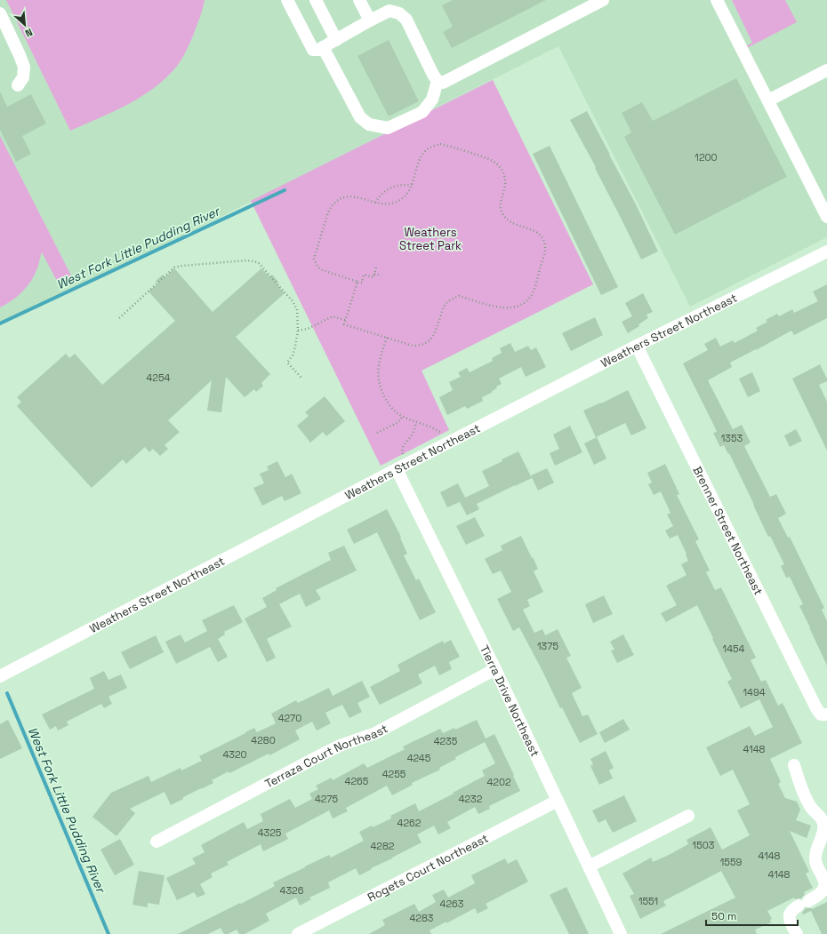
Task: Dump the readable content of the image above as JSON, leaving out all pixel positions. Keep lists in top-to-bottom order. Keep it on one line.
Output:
{"streets":{"street":["Weathers Street Northeast","Brenner Street Northeast","Tierra Drive Northeast","Terraza Court Northeast","Rogets Court Northeast"]},"crossings":[["Weathers Street Northeast","Brenner Street Northeast"],["Weathers Street Northeast","Tierra Drive Northeast"],["Tierra Drive Northeast","Terraza Court Northeast"],["Tierra Drive Northeast","Rogets Court Northeast"]],"water":["West Fork Little Pudding River"],"parks":["Weathers Street Park"],"house_numbers":["1200","4254","1353","1375","1454","1494","4270","4280","4235","4148","4320","4245","4255","4265","4202","4275","4232","4262","4325","1503","4282","4148","1559","4148","4326","1551","4263","4283"],"scale_bar":"50 m","north":"bottom right"}
